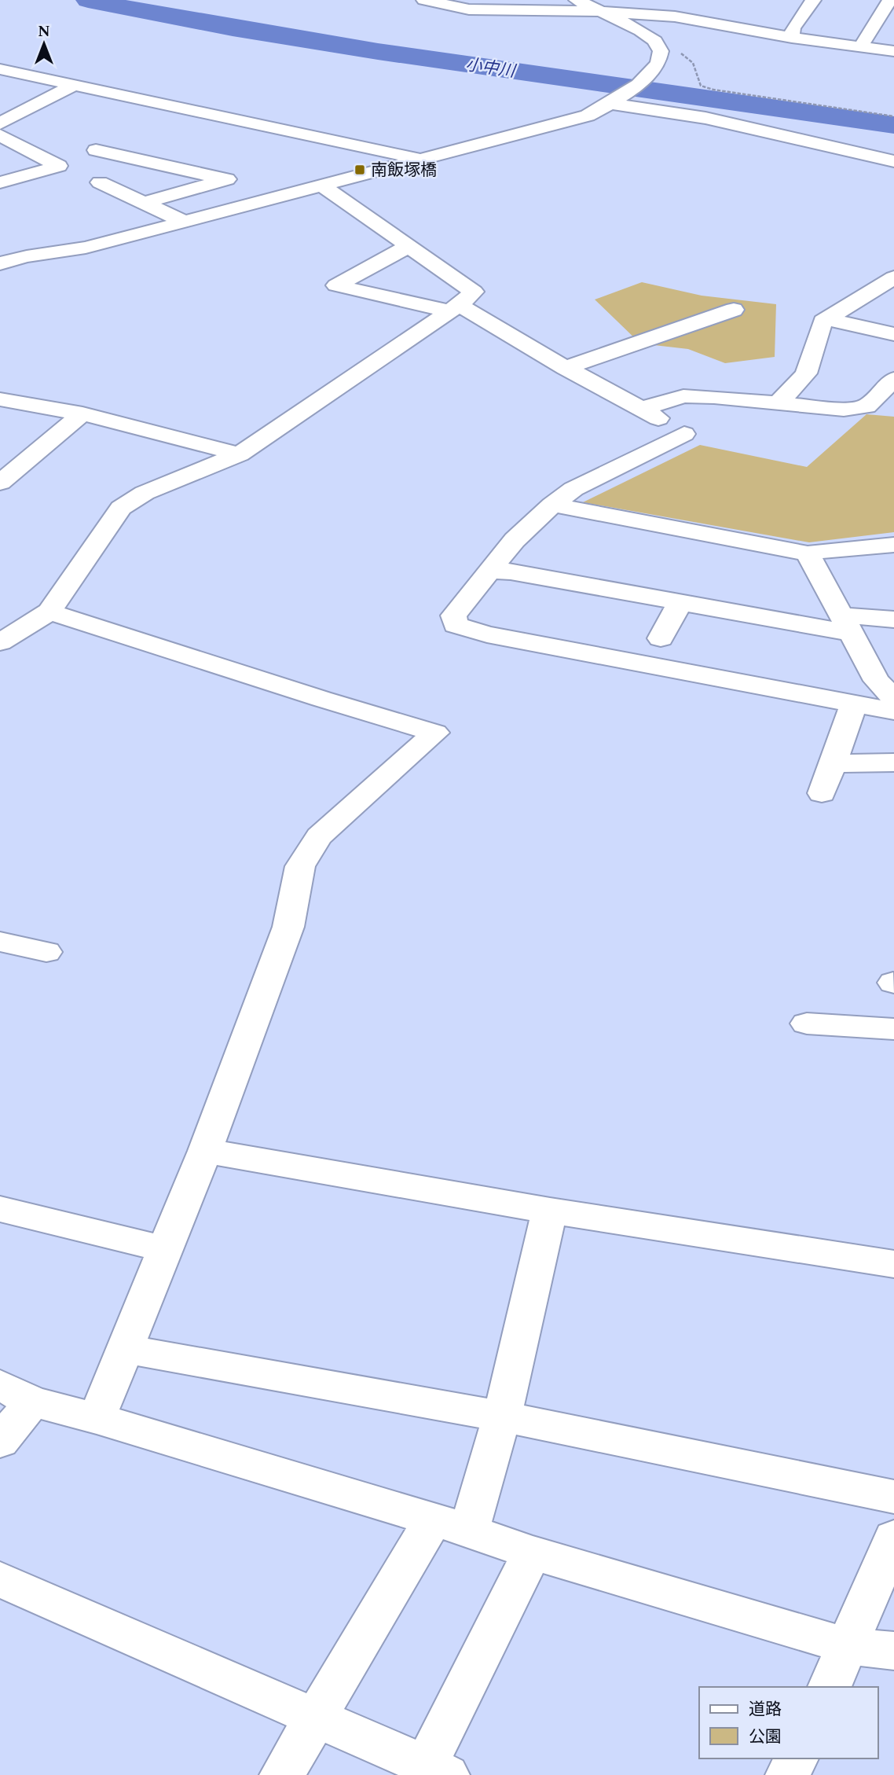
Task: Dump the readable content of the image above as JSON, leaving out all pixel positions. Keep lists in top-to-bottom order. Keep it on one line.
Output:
{"water":["小中川"],"places":{"transit":["南飯塚橋"]},"legend":["道路","公園"],"north":"top"}
